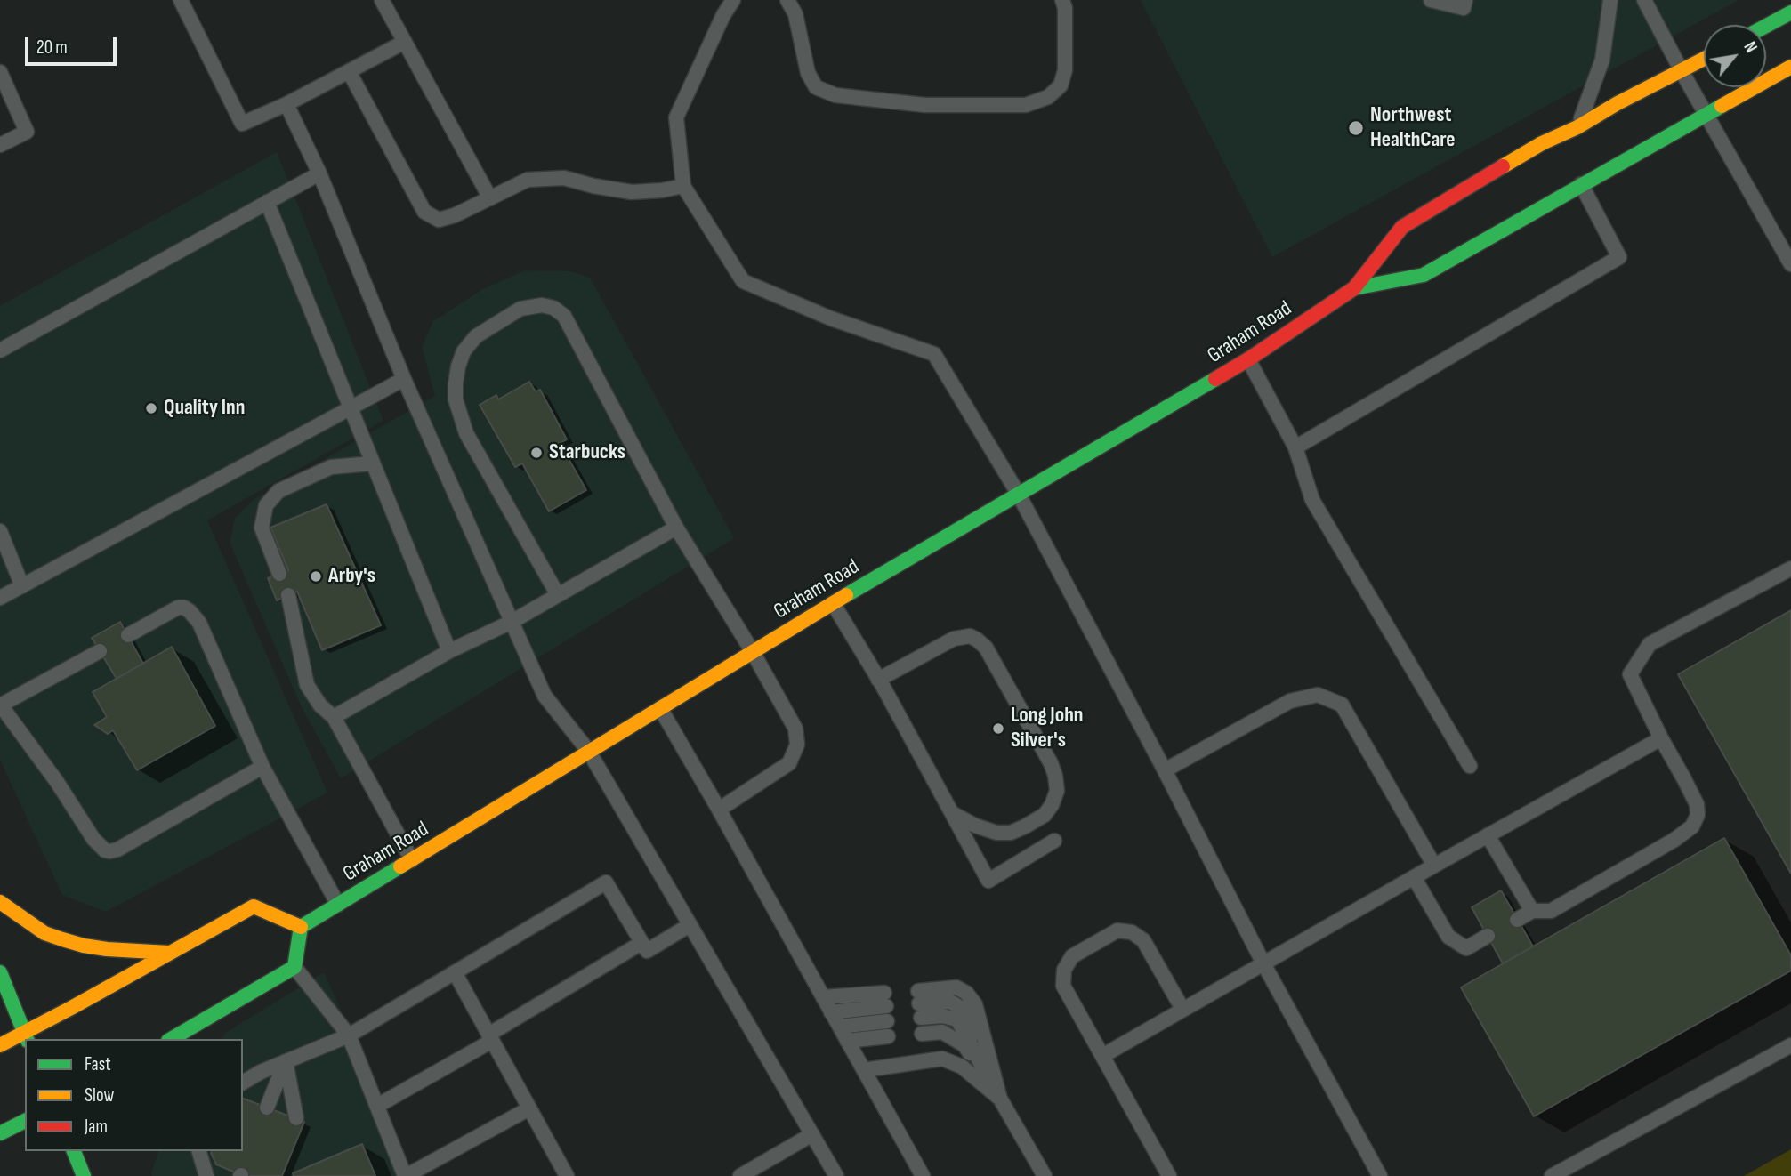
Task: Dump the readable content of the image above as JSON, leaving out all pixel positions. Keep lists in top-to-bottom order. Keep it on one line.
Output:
{"streets":{"main road":["Graham Road"]},"places":["Northwest HealthCare","Quality Inn","Starbucks","Arby's","Long John Silver's"],"legend":["Fast","Slow","Jam"],"scale_bar":"20 m","north":"top right"}
